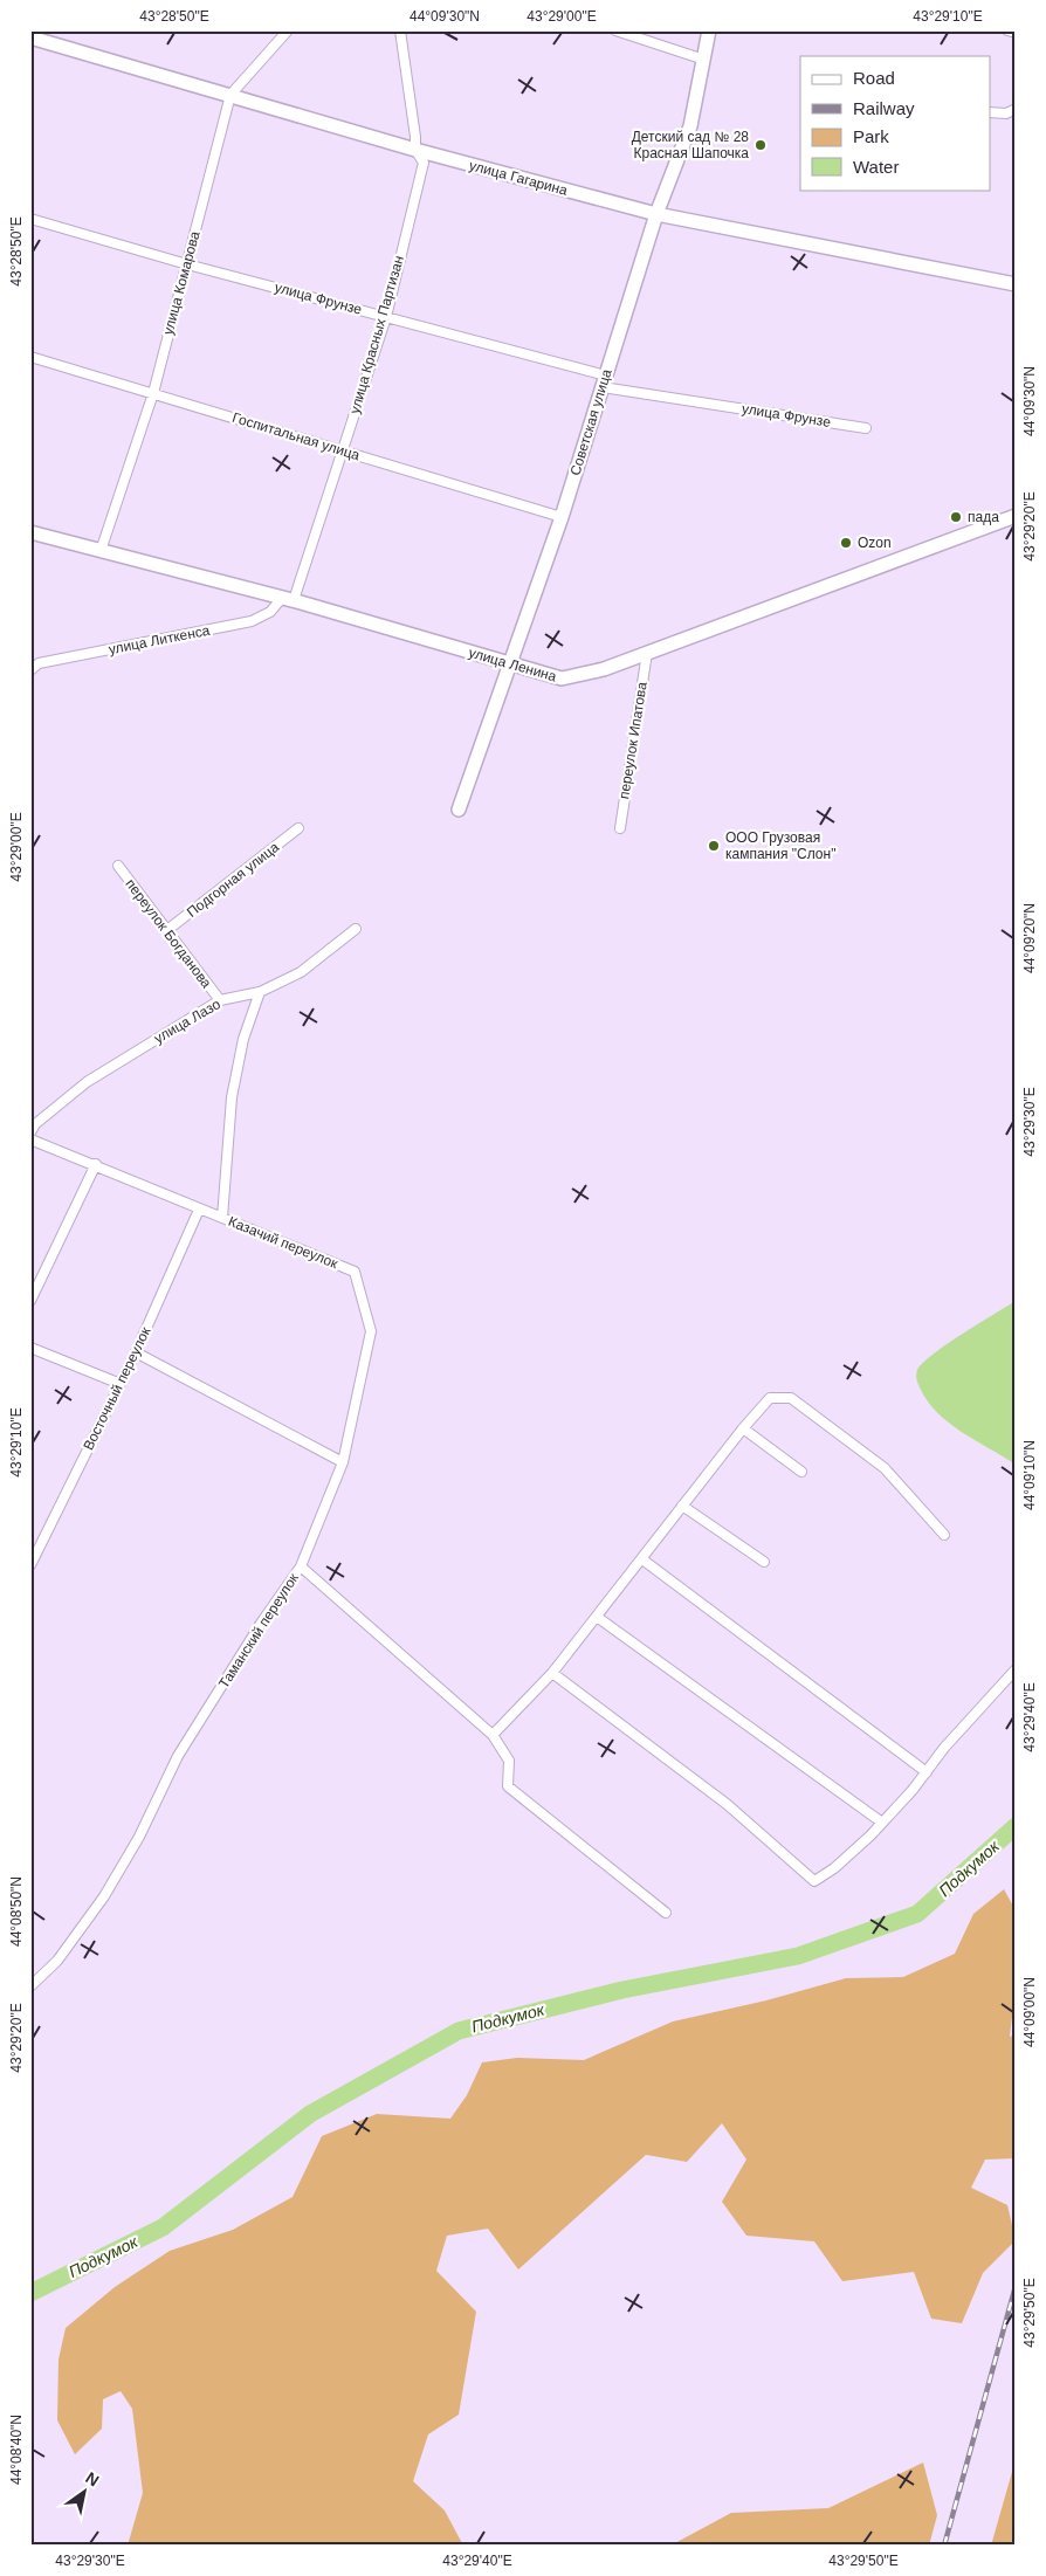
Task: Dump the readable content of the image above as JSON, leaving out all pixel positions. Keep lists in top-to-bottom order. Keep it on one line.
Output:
{"streets":{"street":["улица Гагарина","улица Комарова","улица Фрунзе","улица Красных Партизан","Советская улица","Госпитальная улица","улица Литкенса","улица Ленина","переулок Ипатова","Подгорная улица","переулок Богданова","улица Лазо","Казачий переулок","Восточный переулок","Таманский переулок"]},"crossings":[["улица Гагарина","улица Комарова"],["улица Гагарина","улица Красных Партизан"],["улица Гагарина","Советская улица"],["улица Комарова","улица Фрунзе"],["улица Комарова","Госпитальная улица"],["улица Комарова","улица Ленина"],["улица Фрунзе","улица Красных Партизан"],["улица Фрунзе","Советская улица"],["улица Красных Партизан","Госпитальная улица"],["улица Красных Партизан","улица Литкенса"],["улица Красных Партизан","улица Ленина"],["Советская улица","Госпитальная улица"],["Советская улица","улица Ленина"],["улица Литкенса","улица Ленина"],["улица Ленина","переулок Ипатова"],["Подгорная улица","переулок Богданова"],["переулок Богданова","улица Лазо"],["Казачий переулок","Восточный переулок"],["Казачий переулок","Таманский переулок"]],"water":["Подкумок"],"places":["Детский сад № 28 Красная Шапочка","пада","Ozon","ООО Грузовая кампания \"Слон\""],"legend":["Road","Railway","Park","Water"],"north":"top right","coordinates":["43°28'50\"E","44°09'30\"N","43°29'00\"E","43°29'10\"E","43°29'20\"E","44°09'20\"N","43°29'30\"E","44°09'10\"N","43°29'40\"E","44°08'50\"N","44°09'00\"N","43°29'50\"E","44°08'40\"N"]}
